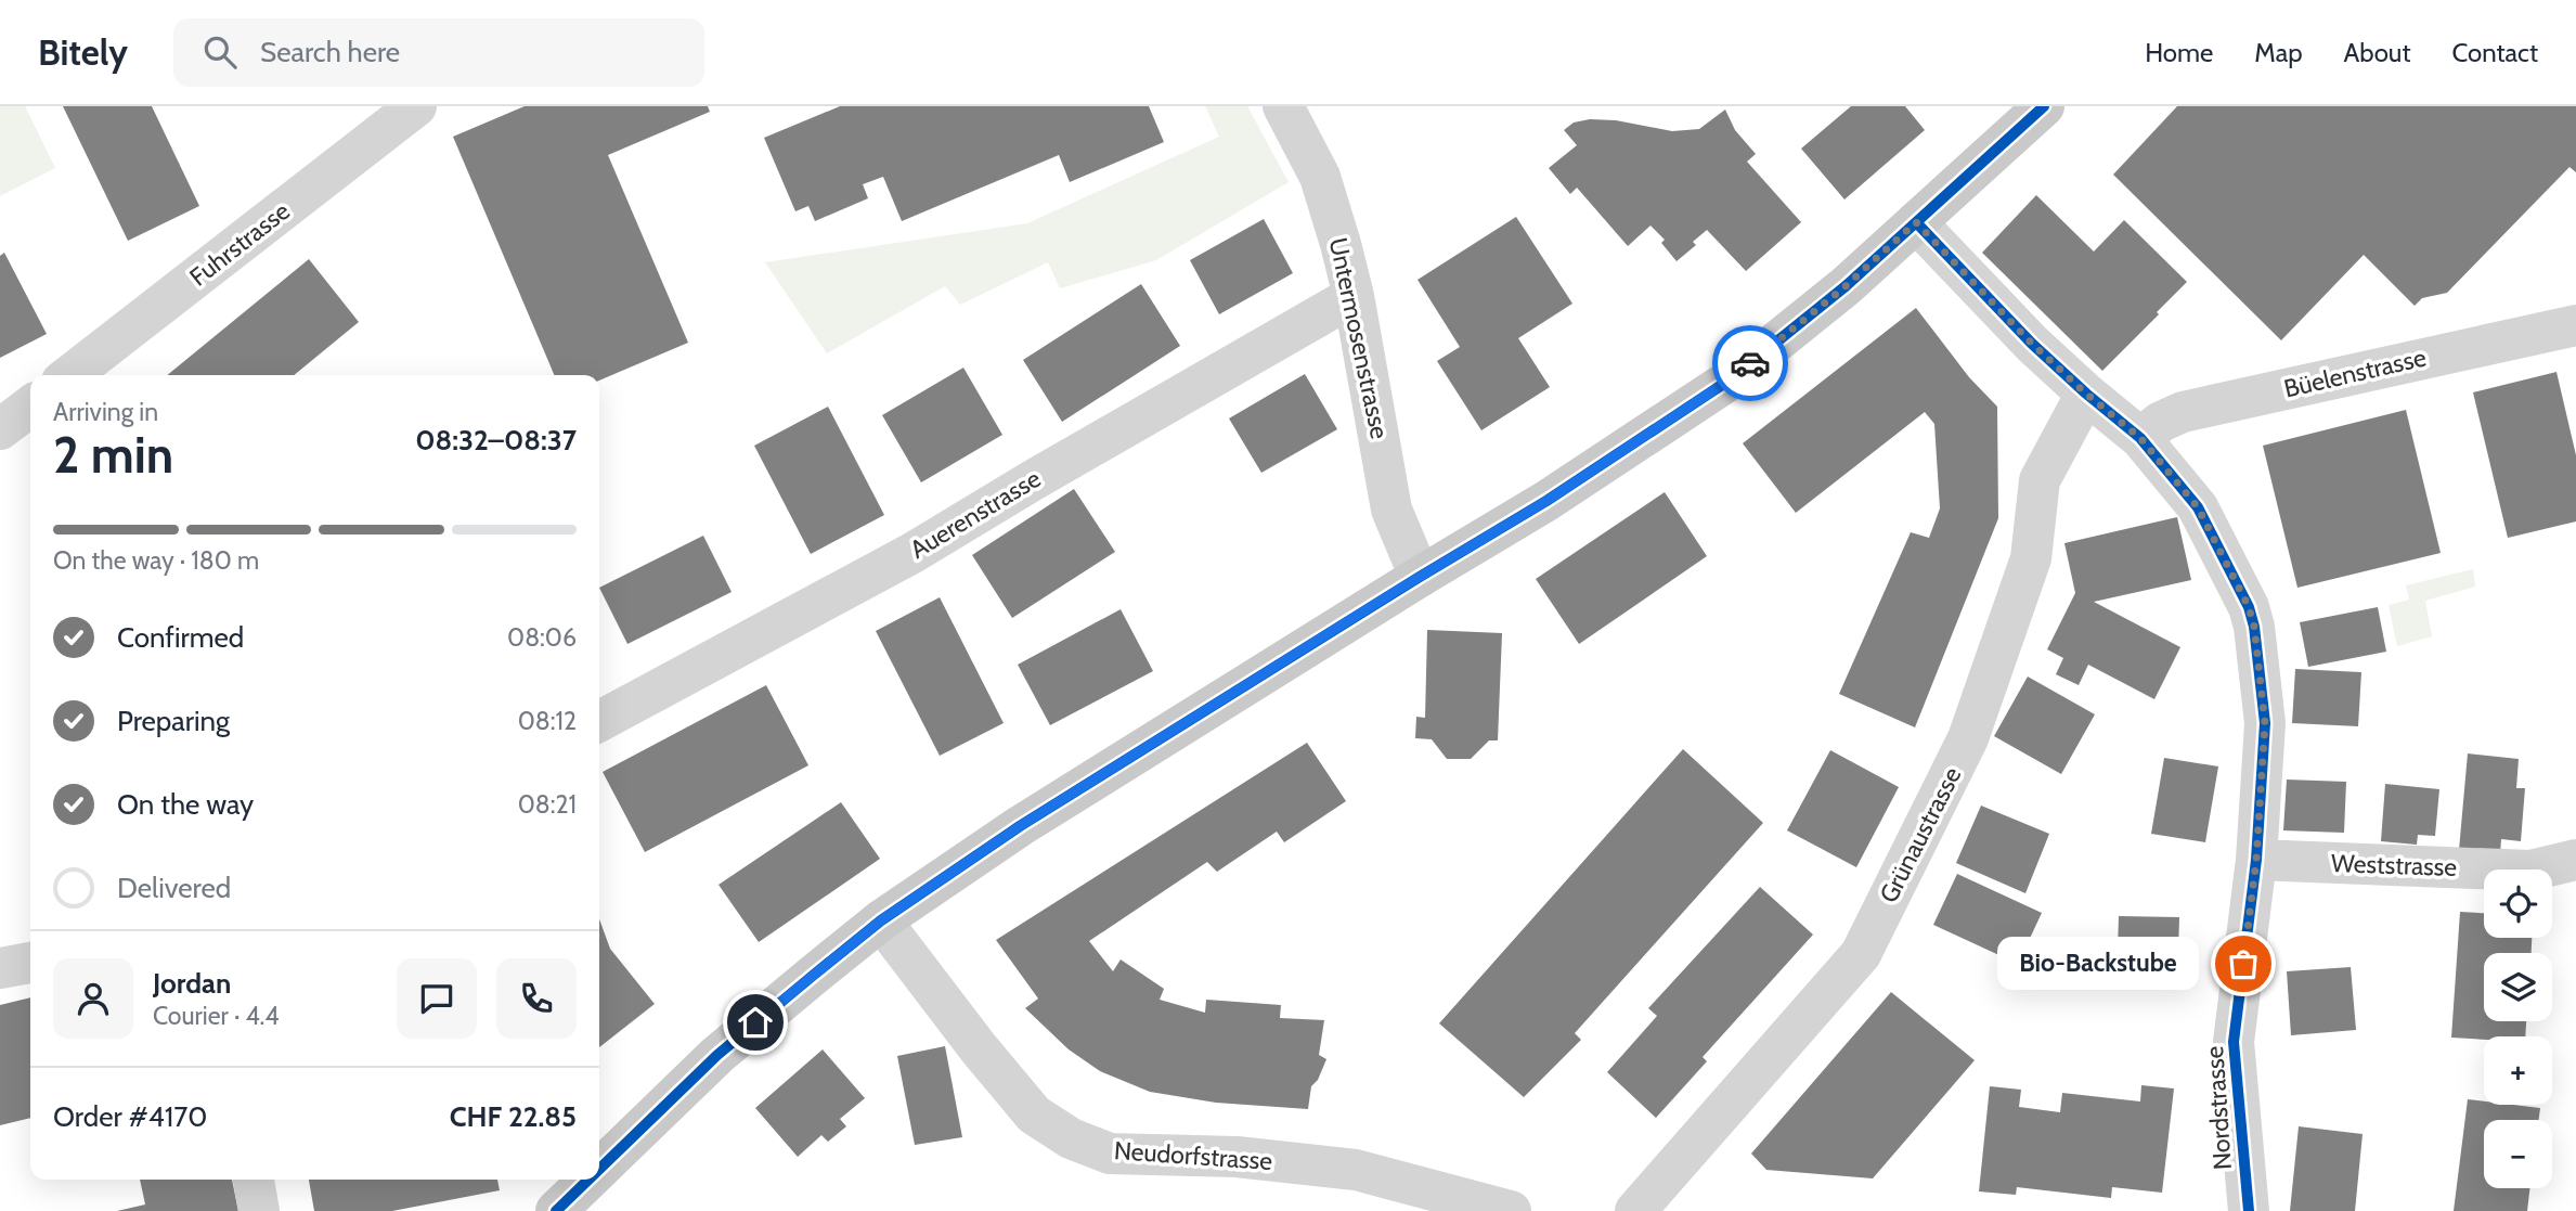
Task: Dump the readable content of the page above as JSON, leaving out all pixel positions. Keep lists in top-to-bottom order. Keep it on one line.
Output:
{"streets":{"street":["Fuhrstrasse","Untermosenstrasse","Büelenstrasse","Auerenstrasse","Grünaustrasse","Weststrasse","Nordstrasse","Neudorfstrasse"]},"crossings":[["Untermosenstrasse","Auerenstrasse"],["Büelenstrasse","Nordstrasse"],["Grünaustrasse","Nordstrasse"],["Weststrasse","Nordstrasse"]],"places":["Bio-Backstube"],"page":{"header":"Bitely","search":"Search here","nav":["Home","Map","About","Contact"],"heading":["2 min","Arriving in","08:32–08:37"],"panel":["Jordan","Courier · 4.4","Order #4170","CHF 22.85"],"bar":"On the way · 180 m","list":[["Confirmed","08:06"],["Preparing","08:12"],["On the way","08:21"],"Delivered"],"map_buttons":["+","−"],"bubble":"Bio-Backstube"}}
